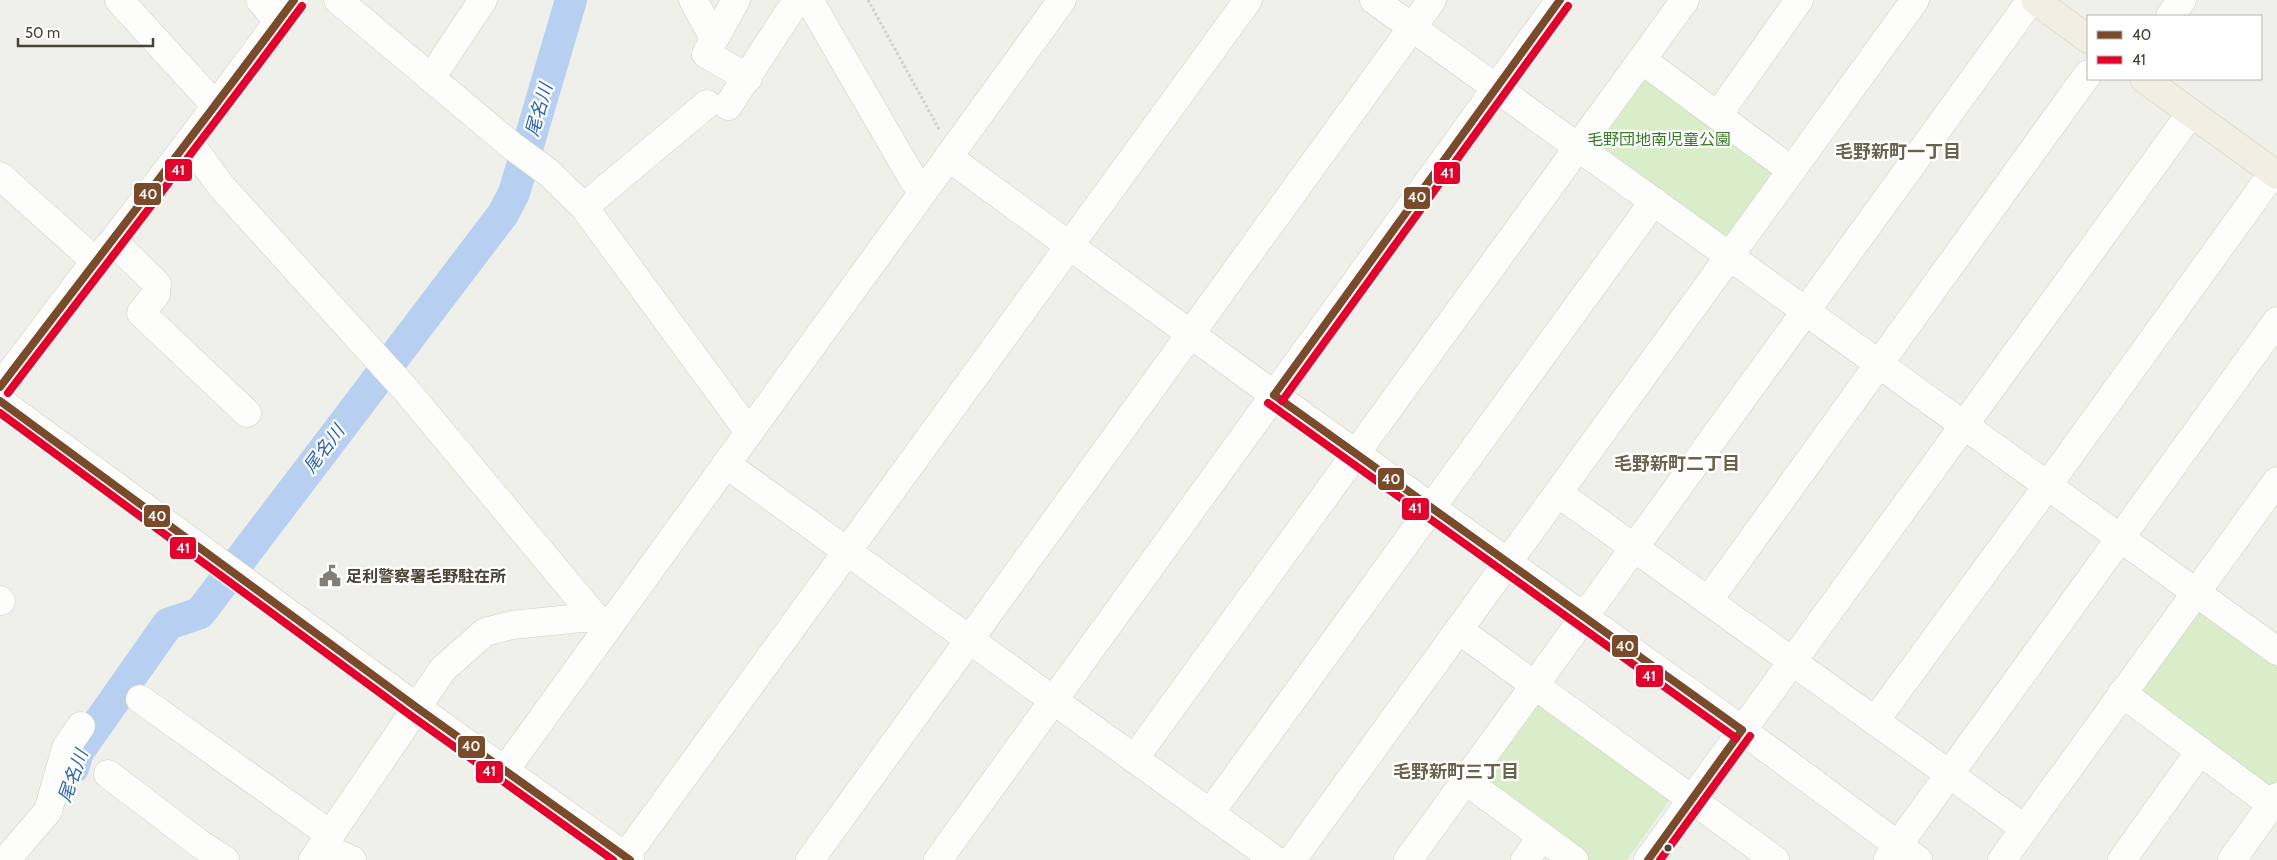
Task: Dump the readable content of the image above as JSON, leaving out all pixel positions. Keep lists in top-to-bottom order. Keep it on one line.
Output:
{"districts":["毛野新町一丁目","毛野新町二丁目","毛野新町三丁目"],"water":["尾名川"],"parks":["毛野団地南児童公園"],"places":{"public building":["足利警察署毛野駐在所"]},"lines":["transit line 40","transit line 41"],"legend":["40","41"],"scale_bar":"50 m"}
